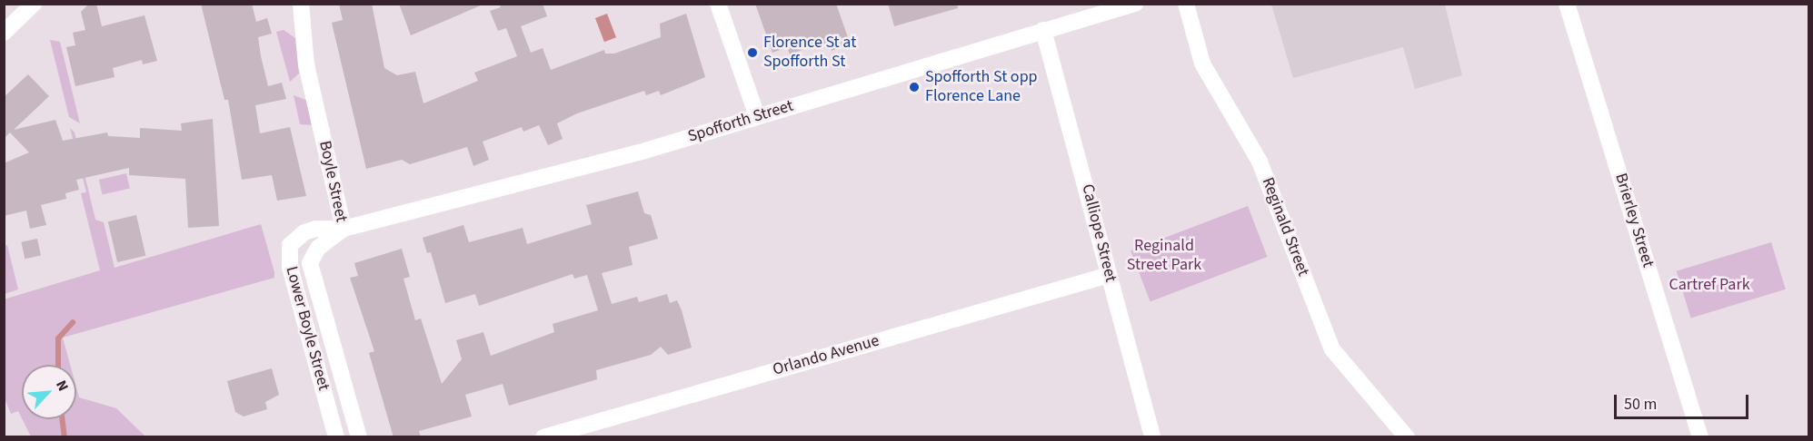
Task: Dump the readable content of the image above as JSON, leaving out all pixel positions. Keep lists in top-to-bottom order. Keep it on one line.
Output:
{"streets":{"street":["Spofforth Street","Boyle Street","Brierley Street","Reginald Street","Calliope Street","Lower Boyle Street","Orlando Avenue"]},"crossings":[["Spofforth Street","Boyle Street"],["Spofforth Street","Calliope Street"],["Spofforth Street","Lower Boyle Street"],["Boyle Street","Lower Boyle Street"],["Calliope Street","Orlando Avenue"]],"parks":["Reginald Street Park","Cartref Park"],"places":["Florence St at Spofforth St","Spofforth St opp Florence Lane"],"scale_bar":"50 m","north":"top right"}
